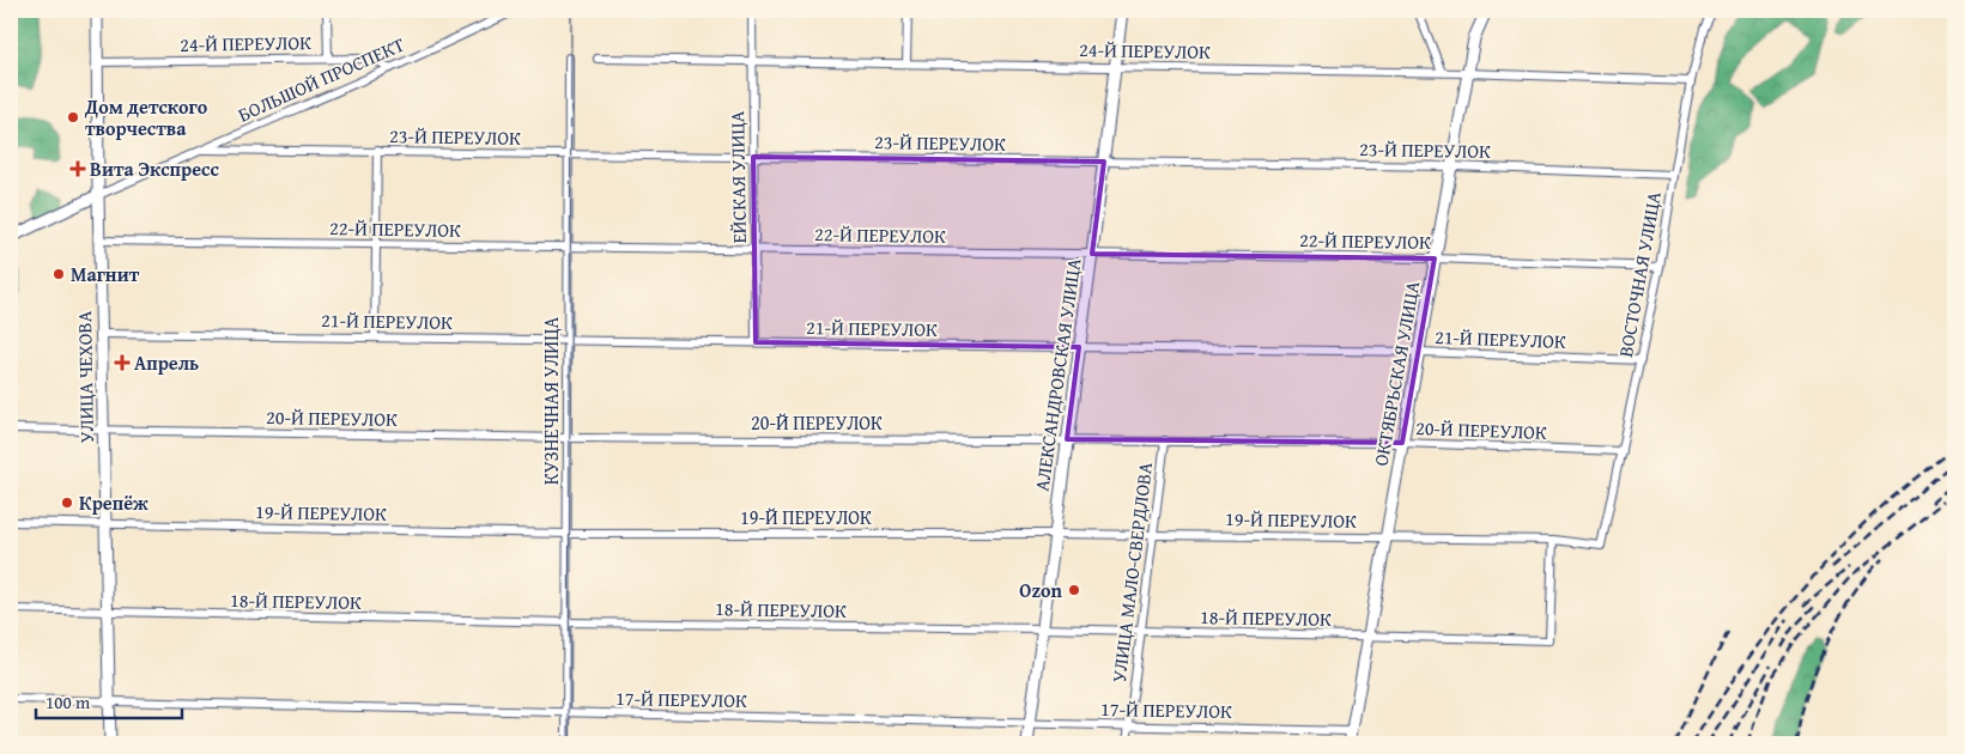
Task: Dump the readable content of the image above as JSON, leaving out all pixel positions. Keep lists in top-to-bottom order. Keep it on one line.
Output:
{"streets":{"main road":["БОЛЬШОЙ ПРОСПЕКТ","ОКТЯБРЬСКАЯ УЛИЦА","АЛЕКСАНДРОВСКАЯ УЛИЦА","УЛИЦА ЧЕХОВА"],"street":["24-Й ПЕРЕУЛОК","23-Й ПЕРЕУЛОК","ЕЙСКАЯ УЛИЦА","22-Й ПЕРЕУЛОК","ВОСТОЧНАЯ УЛИЦА","21-Й ПЕРЕУЛОК","КУЗНЕЧНАЯ УЛИЦА","20-Й ПЕРЕУЛОК","19-Й ПЕРЕУЛОК","УЛИЦА МАЛО-СВЕРДЛОВА","18-Й ПЕРЕУЛОК","17-Й ПЕРЕУЛОК"]},"crossings":[["24-Й ПЕРЕУЛОК","БОЛЬШОЙ ПРОСПЕКТ"],["24-Й ПЕРЕУЛОК","ЕЙСКАЯ УЛИЦА"],["24-Й ПЕРЕУЛОК","ВОСТОЧНАЯ УЛИЦА"],["24-Й ПЕРЕУЛОК","ОКТЯБРЬСКАЯ УЛИЦА"],["24-Й ПЕРЕУЛОК","АЛЕКСАНДРОВСКАЯ УЛИЦА"],["24-Й ПЕРЕУЛОК","УЛИЦА ЧЕХОВА"],["БОЛЬШОЙ ПРОСПЕКТ","23-Й ПЕРЕУЛОК"],["БОЛЬШОЙ ПРОСПЕКТ","УЛИЦА ЧЕХОВА"],["23-Й ПЕРЕУЛОК","ЕЙСКАЯ УЛИЦА"],["23-Й ПЕРЕУЛОК","ВОСТОЧНАЯ УЛИЦА"],["23-Й ПЕРЕУЛОК","ОКТЯБРЬСКАЯ УЛИЦА"],["23-Й ПЕРЕУЛОК","АЛЕКСАНДРОВСКАЯ УЛИЦА"],["23-Й ПЕРЕУЛОК","КУЗНЕЧНАЯ УЛИЦА"],["ЕЙСКАЯ УЛИЦА","22-Й ПЕРЕУЛОК"],["ЕЙСКАЯ УЛИЦА","21-Й ПЕРЕУЛОК"],["22-Й ПЕРЕУЛОК","ВОСТОЧНАЯ УЛИЦА"],["22-Й ПЕРЕУЛОК","ОКТЯБРЬСКАЯ УЛИЦА"],["22-Й ПЕРЕУЛОК","АЛЕКСАНДРОВСКАЯ УЛИЦА"],["22-Й ПЕРЕУЛОК","УЛИЦА ЧЕХОВА"],["22-Й ПЕРЕУЛОК","КУЗНЕЧНАЯ УЛИЦА"],["ВОСТОЧНАЯ УЛИЦА","21-Й ПЕРЕУЛОК"],["ВОСТОЧНАЯ УЛИЦА","20-Й ПЕРЕУЛОК"],["ВОСТОЧНАЯ УЛИЦА","19-Й ПЕРЕУЛОК"],["21-Й ПЕРЕУЛОК","ОКТЯБРЬСКАЯ УЛИЦА"],["21-Й ПЕРЕУЛОК","АЛЕКСАНДРОВСКАЯ УЛИЦА"],["21-Й ПЕРЕУЛОК","УЛИЦА ЧЕХОВА"],["21-Й ПЕРЕУЛОК","КУЗНЕЧНАЯ УЛИЦА"],["ОКТЯБРЬСКАЯ УЛИЦА","20-Й ПЕРЕУЛОК"],["ОКТЯБРЬСКАЯ УЛИЦА","19-Й ПЕРЕУЛОК"],["ОКТЯБРЬСКАЯ УЛИЦА","18-Й ПЕРЕУЛОК"],["ОКТЯБРЬСКАЯ УЛИЦА","17-Й ПЕРЕУЛОК"],["АЛЕКСАНДРОВСКАЯ УЛИЦА","20-Й ПЕРЕУЛОК"],["АЛЕКСАНДРОВСКАЯ УЛИЦА","19-Й ПЕРЕУЛОК"],["АЛЕКСАНДРОВСКАЯ УЛИЦА","18-Й ПЕРЕУЛОК"],["АЛЕКСАНДРОВСКАЯ УЛИЦА","17-Й ПЕРЕУЛОК"],["УЛИЦА ЧЕХОВА","20-Й ПЕРЕУЛОК"],["УЛИЦА ЧЕХОВА","19-Й ПЕРЕУЛОК"],["УЛИЦА ЧЕХОВА","18-Й ПЕРЕУЛОК"],["УЛИЦА ЧЕХОВА","17-Й ПЕРЕУЛОК"],["КУЗНЕЧНАЯ УЛИЦА","20-Й ПЕРЕУЛОК"],["КУЗНЕЧНАЯ УЛИЦА","19-Й ПЕРЕУЛОК"],["КУЗНЕЧНАЯ УЛИЦА","18-Й ПЕРЕУЛОК"],["КУЗНЕЧНАЯ УЛИЦА","17-Й ПЕРЕУЛОК"],["20-Й ПЕРЕУЛОК","УЛИЦА МАЛО-СВЕРДЛОВА"],["19-Й ПЕРЕУЛОК","УЛИЦА МАЛО-СВЕРДЛОВА"],["19-Й ПЕРЕУЛОК","18-Й ПЕРЕУЛОК"],["УЛИЦА МАЛО-СВЕРДЛОВА","18-Й ПЕРЕУЛОК"],["УЛИЦА МАЛО-СВЕРДЛОВА","17-Й ПЕРЕУЛОК"]],"places":{"other":["Дом детского творчества","Магнит","Крепёж","Ozon"],"health":["Вита Экспресс","Апрель"]},"scale_bar":"100 m"}
